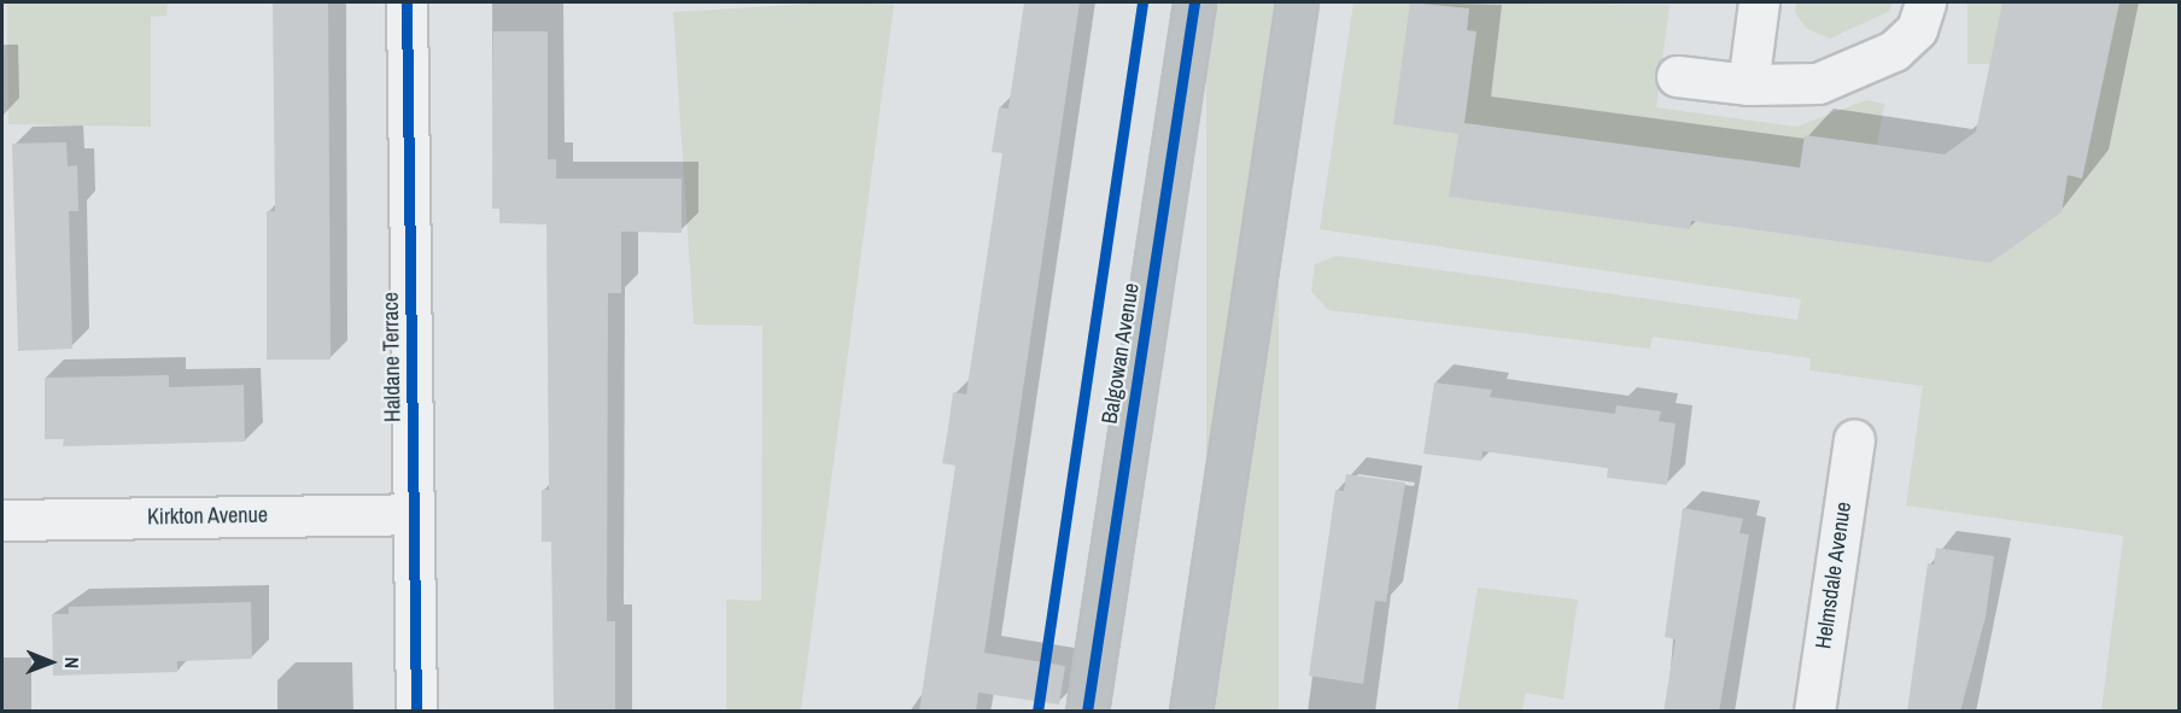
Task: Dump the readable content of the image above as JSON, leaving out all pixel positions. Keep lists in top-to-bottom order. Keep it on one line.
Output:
{"streets":{"street":["Balgowan Avenue","Haldane Terrace","Kirkton Avenue","Helmsdale Avenue"]},"crossings":[["Haldane Terrace","Kirkton Avenue"]],"north":"right"}
